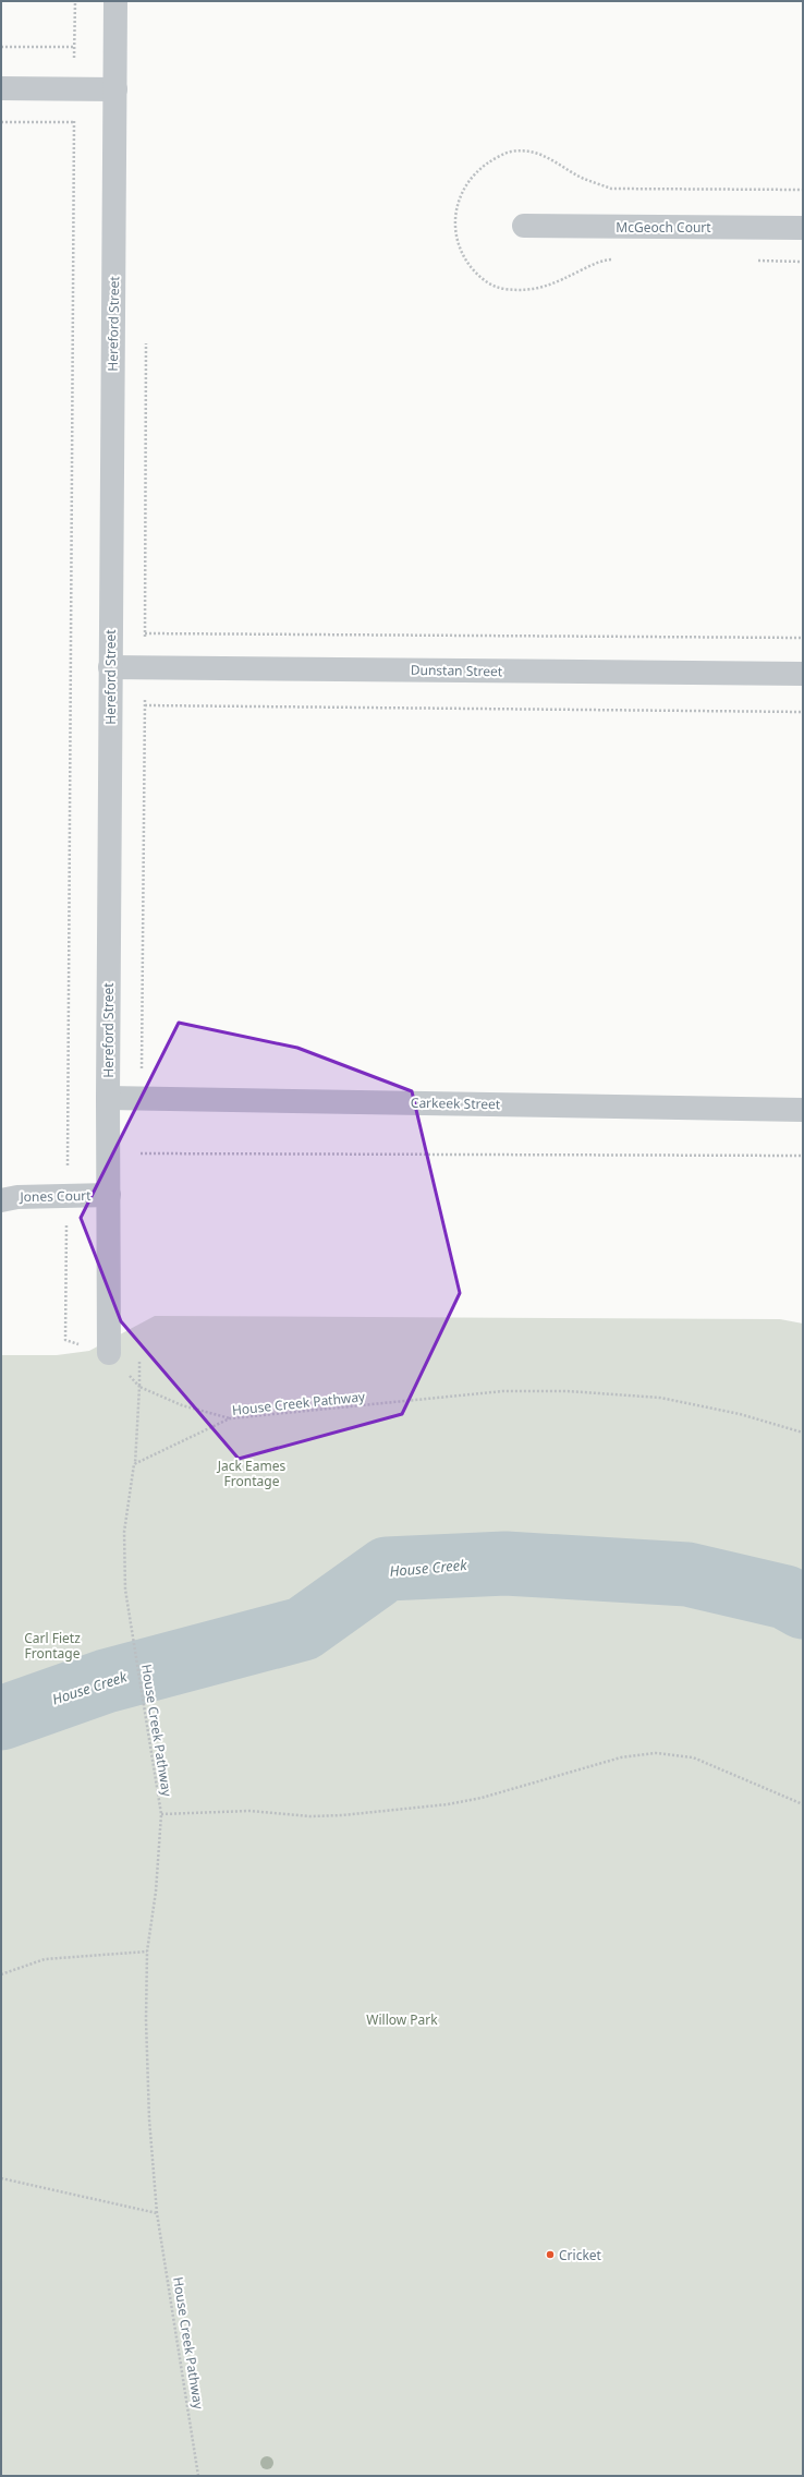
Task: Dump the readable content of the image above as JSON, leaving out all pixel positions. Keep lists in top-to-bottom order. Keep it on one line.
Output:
{"streets":{"street":["McGeoch Court","Hereford Street","Dunstan Street","Carkeek Street","Jones Court"],"path":["House Creek Pathway"]},"crossings":[["Hereford Street","Dunstan Street"],["Hereford Street","Carkeek Street"],["Hereford Street","Jones Court"]],"water":["House Creek"],"parks":["Jack Eames Frontage","Carl Fietz Frontage","Willow Park"],"places":["Cricket"]}
